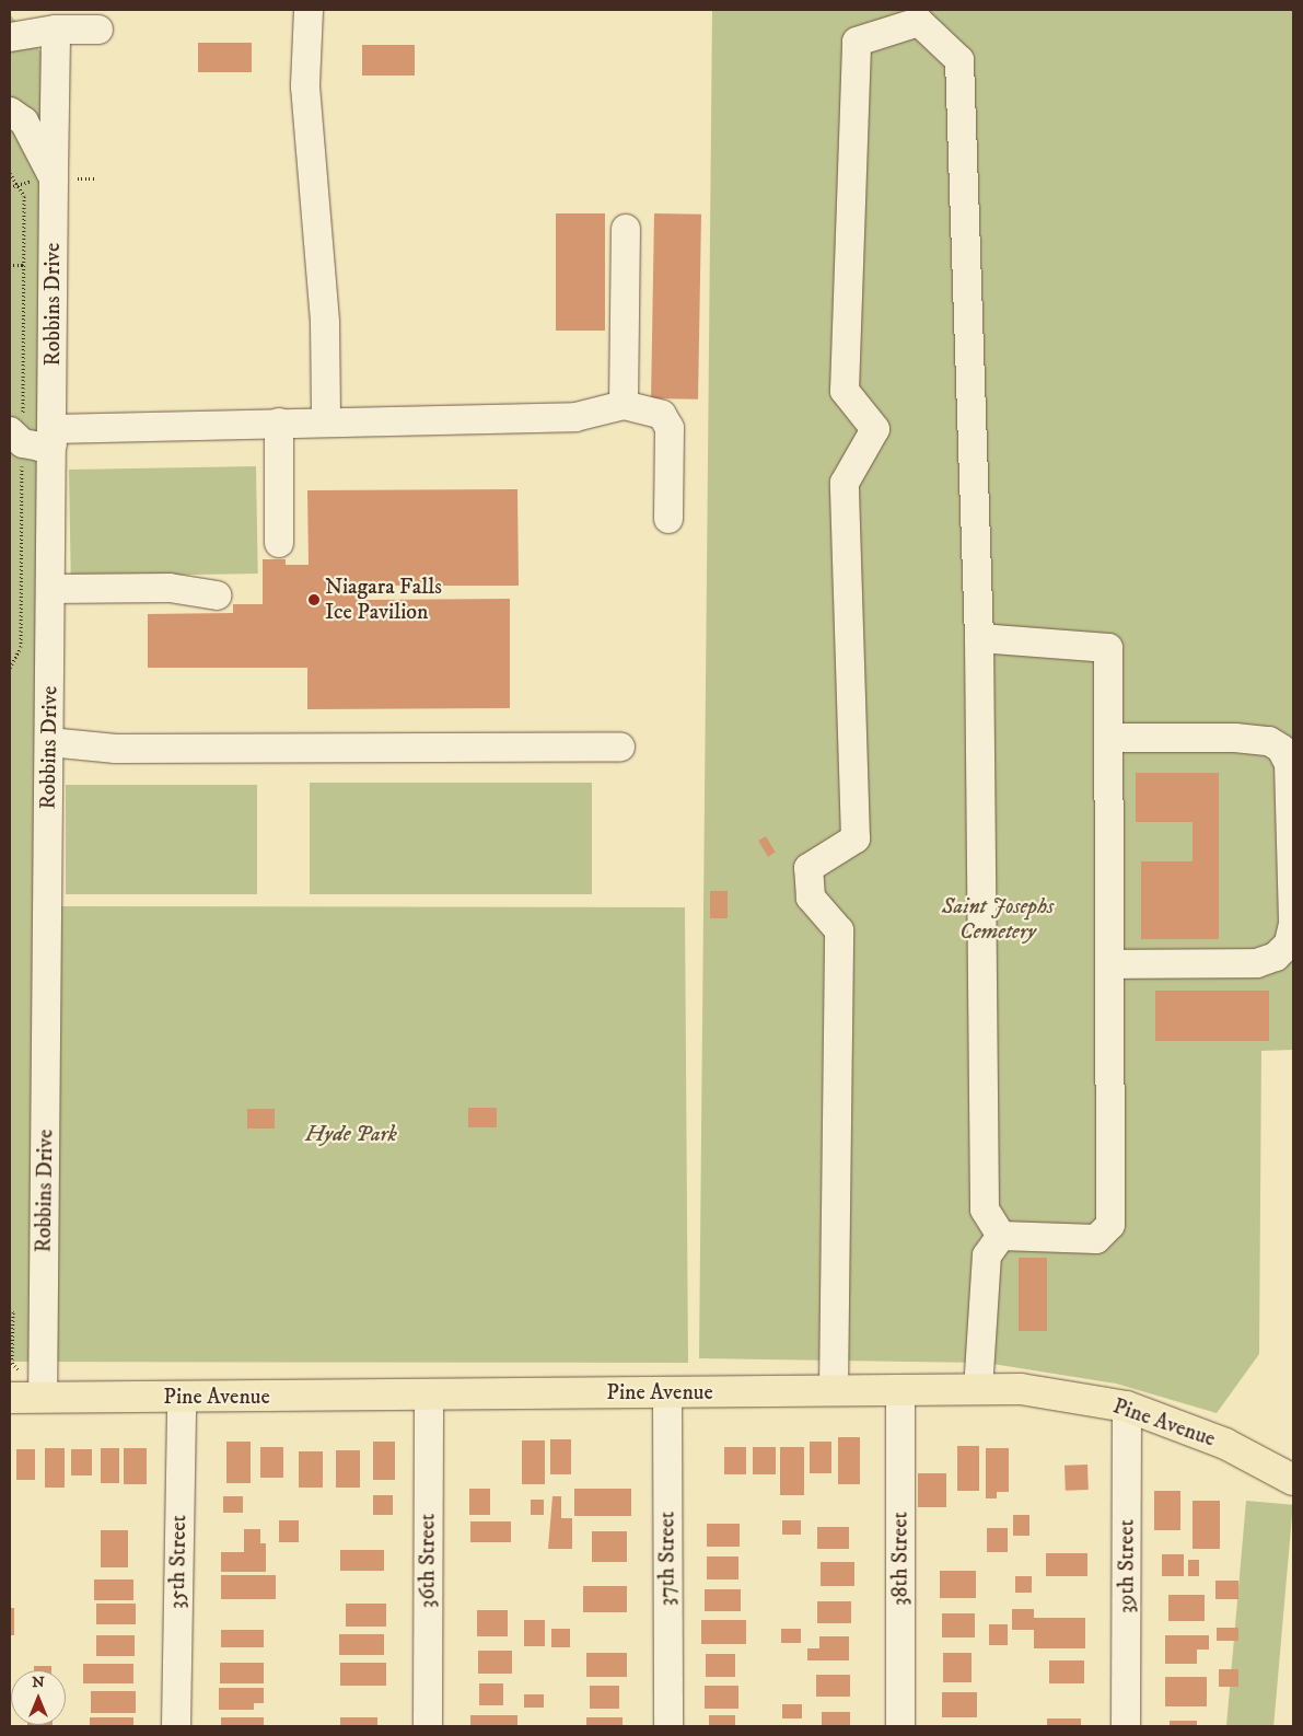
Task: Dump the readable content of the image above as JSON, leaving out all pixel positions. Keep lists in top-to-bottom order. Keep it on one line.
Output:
{"streets":{"main road":["Pine Avenue"],"street":["Robbins Drive","37th Street","38th Street","36th Street","35th Street","39th Street"]},"crossings":[["Robbins Drive","Pine Avenue"],["Pine Avenue","37th Street"],["Pine Avenue","38th Street"],["Pine Avenue","36th Street"],["Pine Avenue","35th Street"],["Pine Avenue","39th Street"]],"parks":["Saint Josephs Cemetery","Hyde Park"],"places":["Niagara Falls Ice Pavilion"],"north":"top"}
